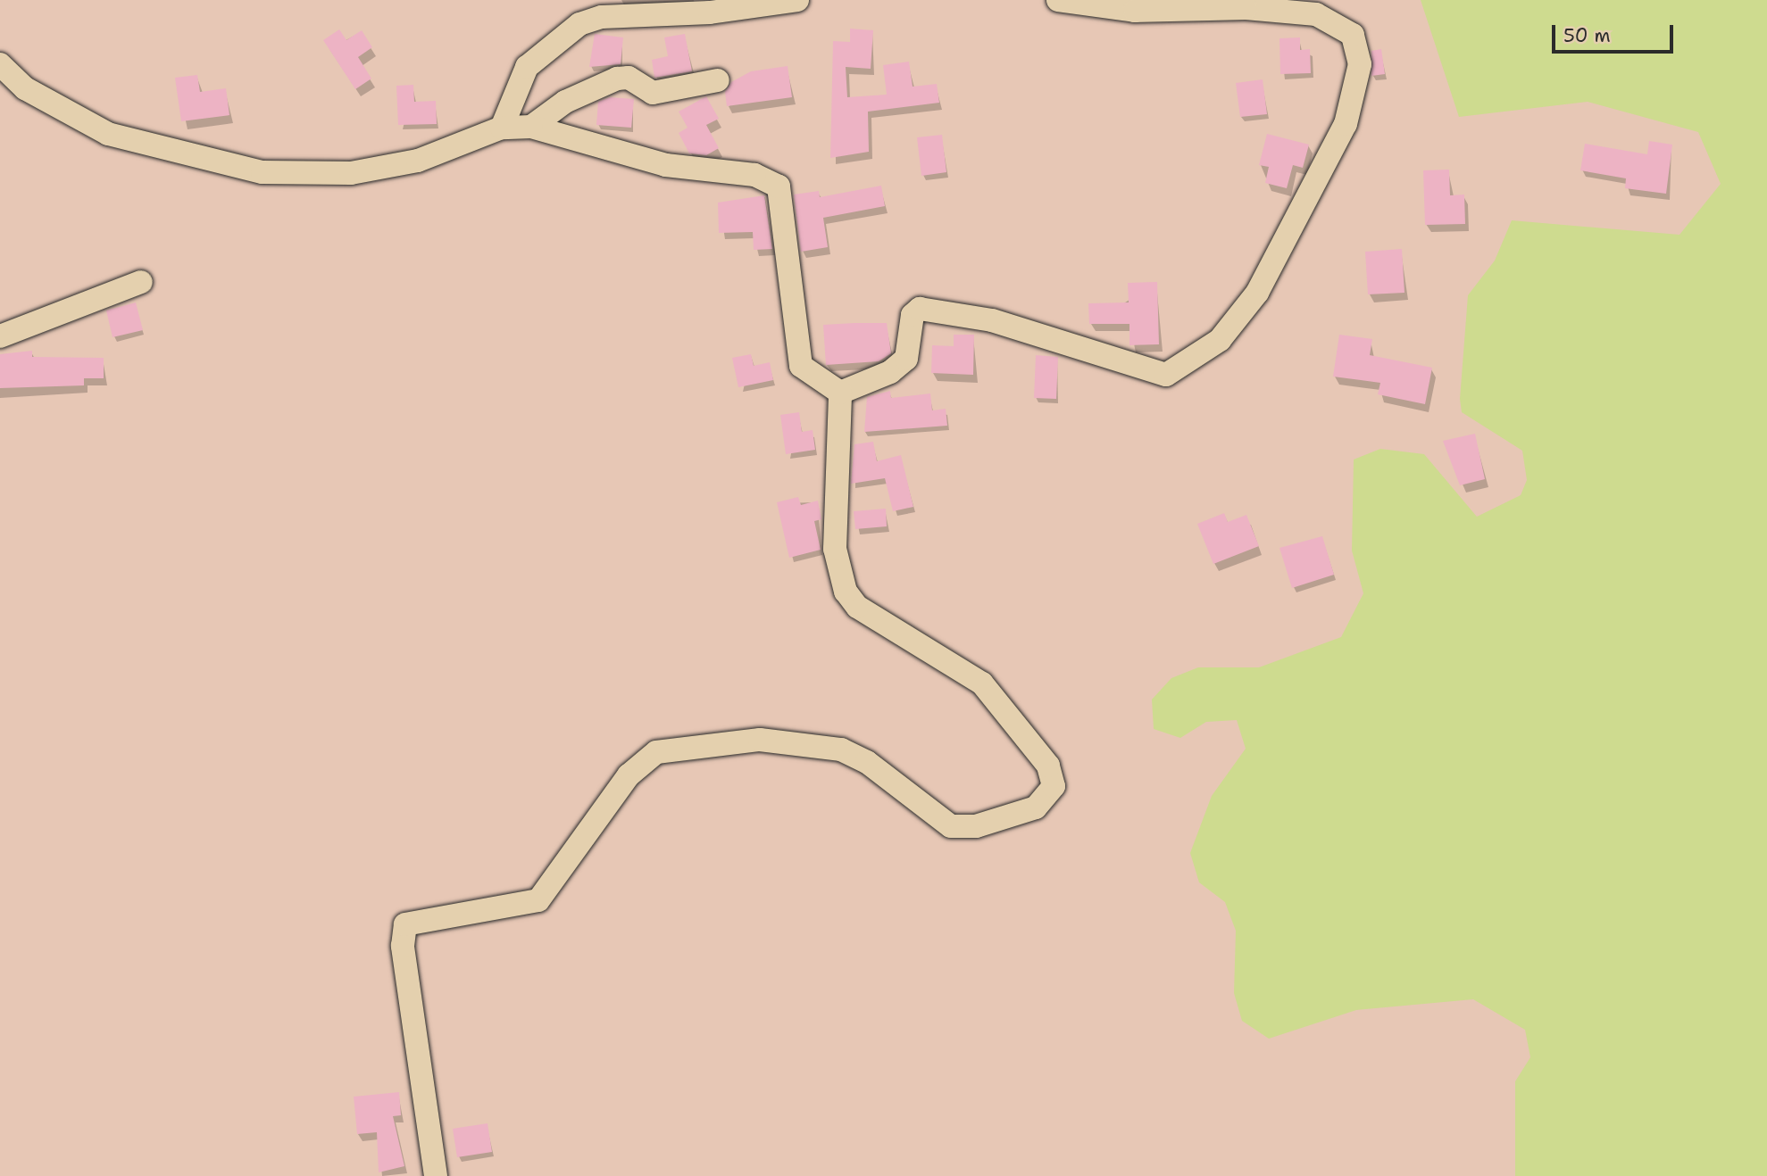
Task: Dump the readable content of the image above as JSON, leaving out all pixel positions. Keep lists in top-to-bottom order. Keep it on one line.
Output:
{"scale_bar":"50 m"}
